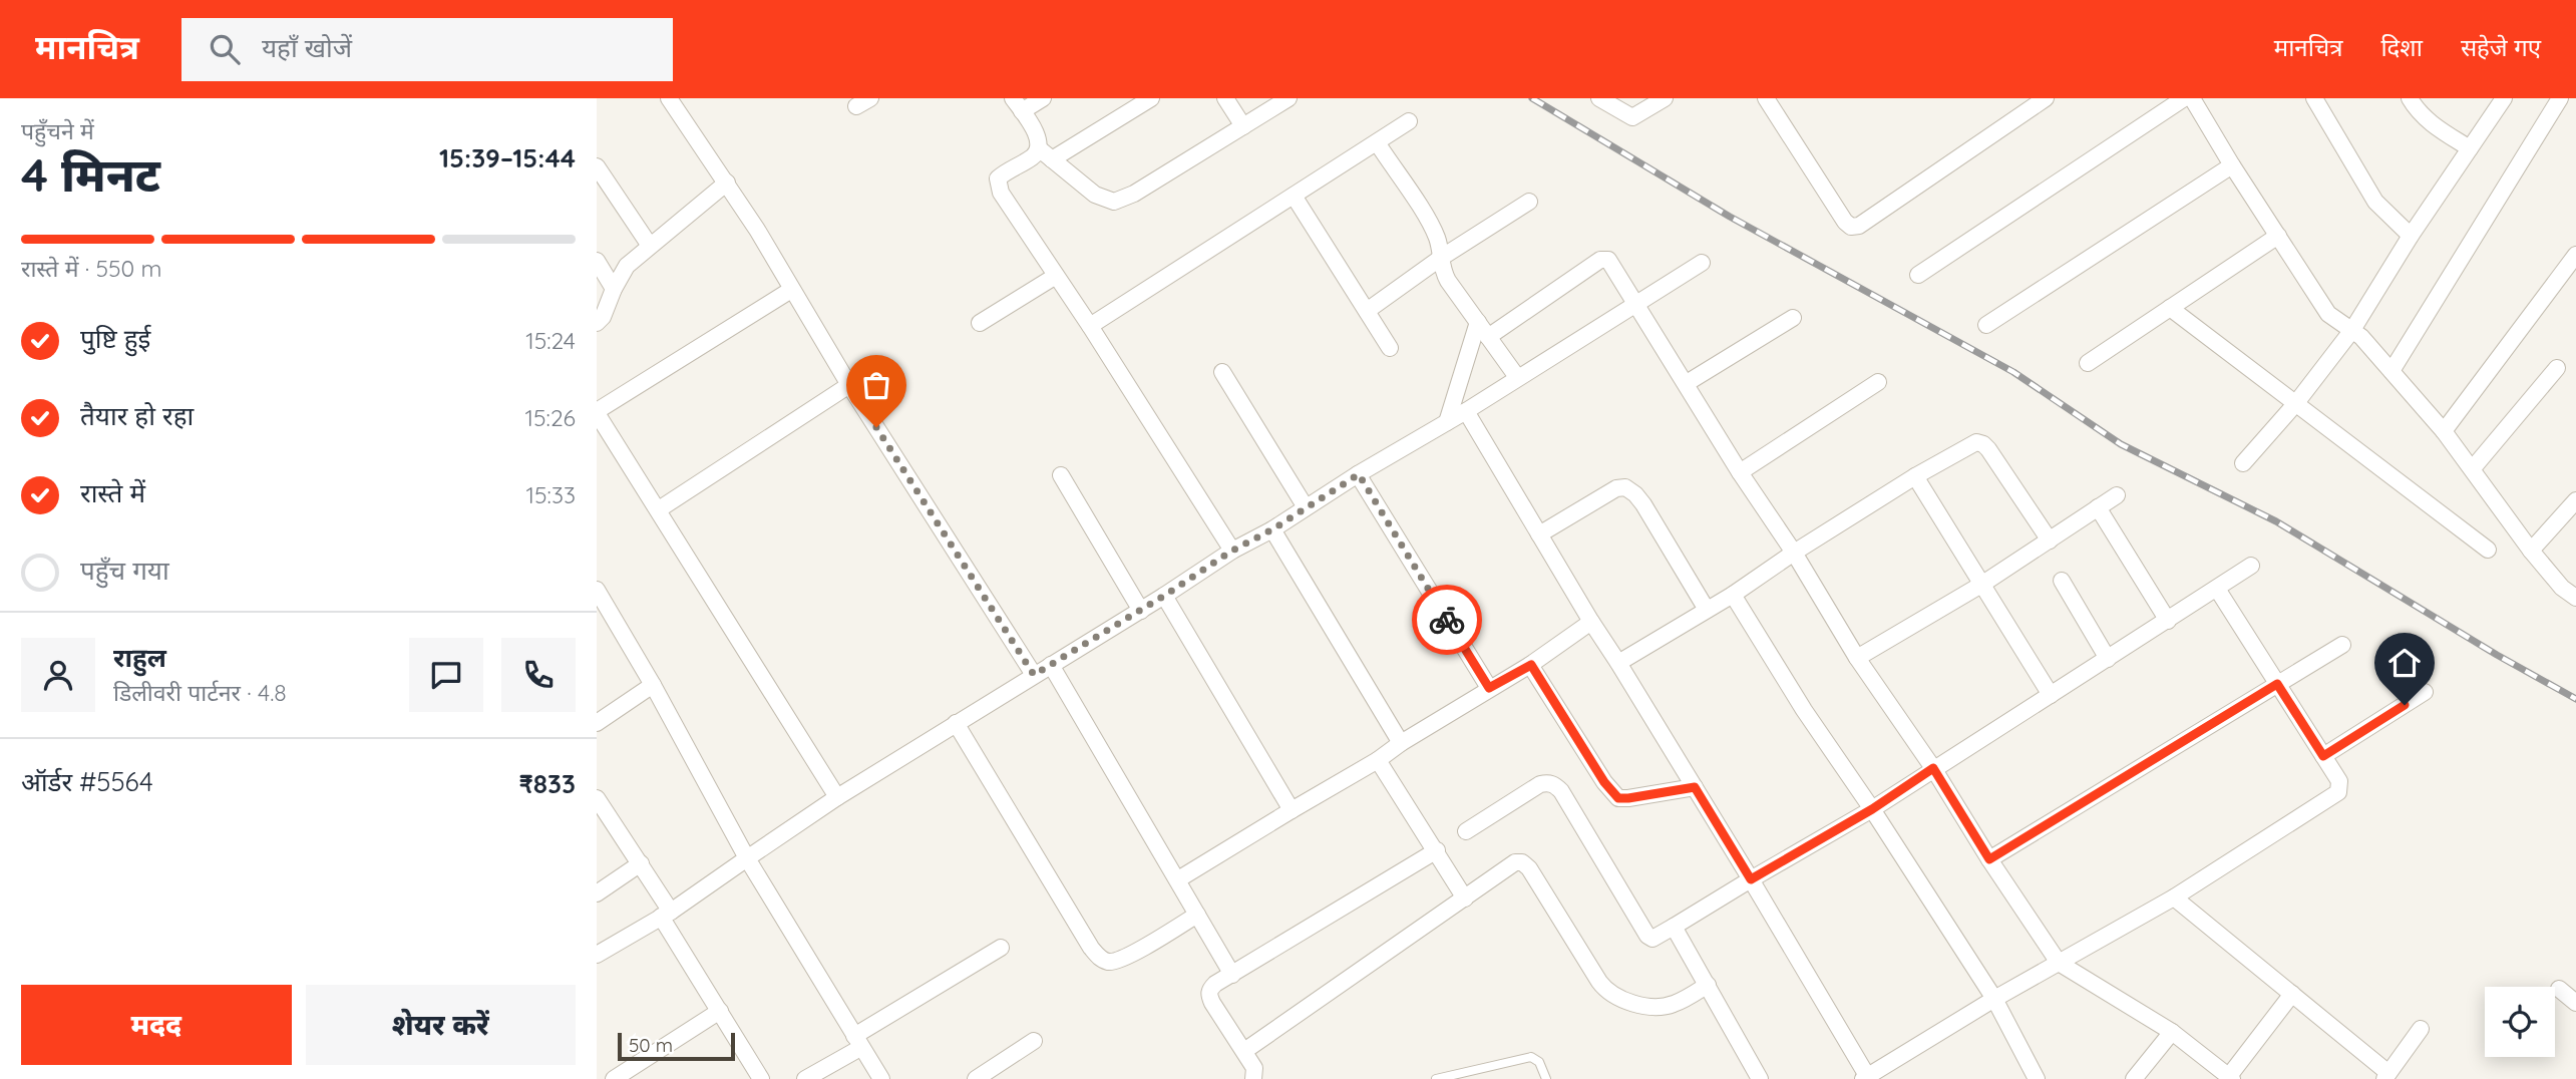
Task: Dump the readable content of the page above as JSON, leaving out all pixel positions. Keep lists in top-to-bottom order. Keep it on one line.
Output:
{"scale_bar":"50 m","page":{"header":"मानचित्र","search":"यहाँ खोजें","nav":["मानचित्र","दिशा","सहेजे गए"],"heading":["4 मिनट","पहुँचने में","15:39–15:44"],"panel":["राहुल","डिलीवरी पार्टनर · 4.8","ऑर्डर #5564","₹833"],"bar":"रास्ते में · 550 m","list":[["पुष्टि हुई","15:24"],["तैयार हो रहा","15:26"],["रास्ते में","15:33"],"पहुँच गया"],"buttons":["मदद","शेयर करें"],"scale":"50 m"}}
